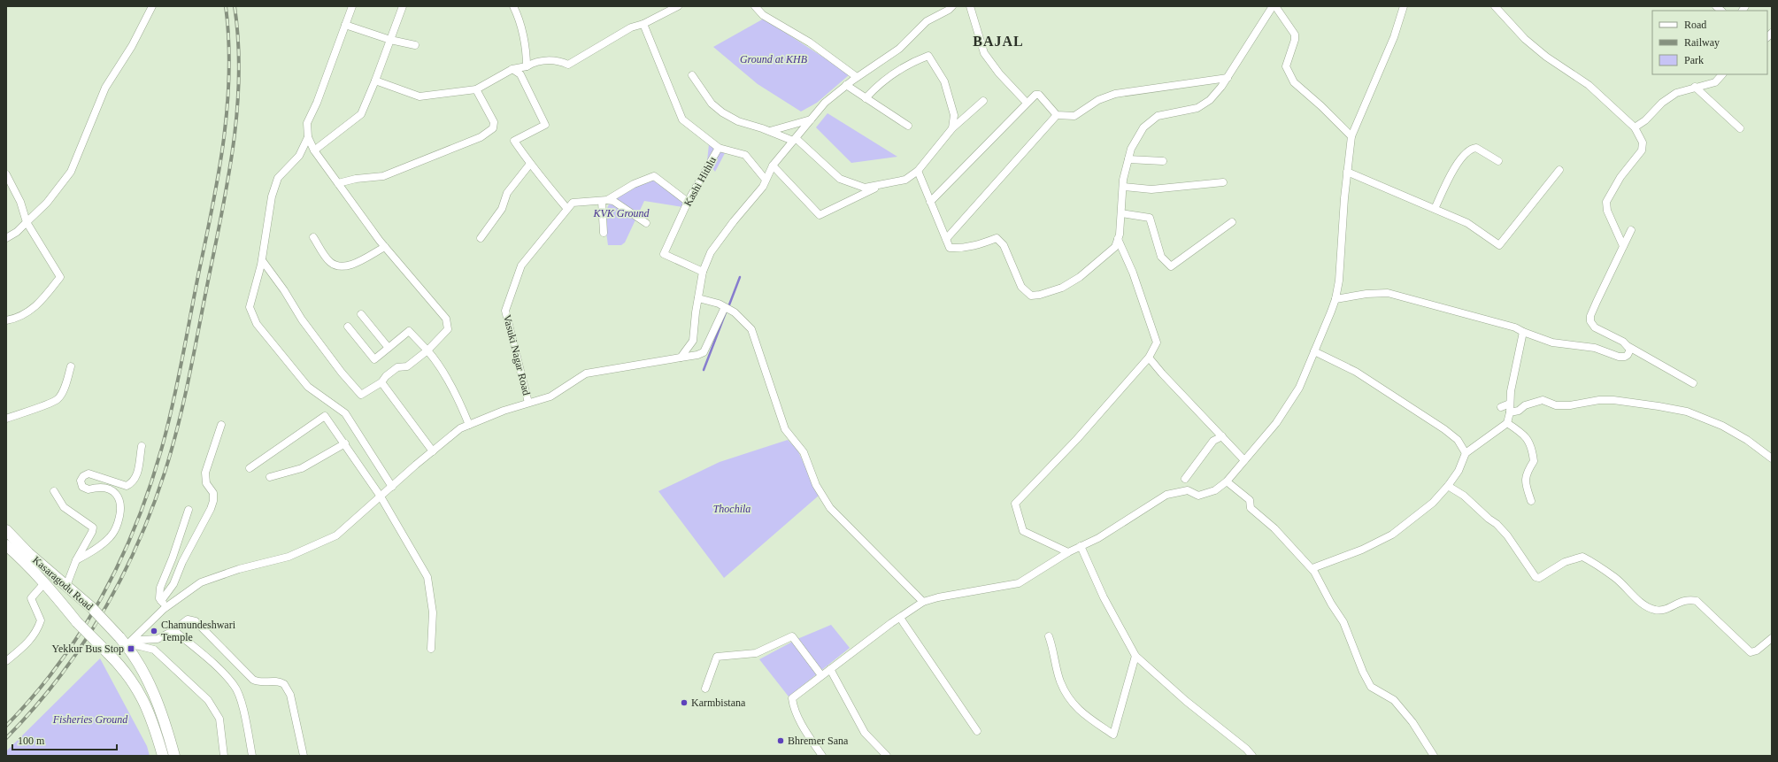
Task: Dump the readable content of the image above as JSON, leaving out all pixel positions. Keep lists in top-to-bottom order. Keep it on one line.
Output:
{"streets":{"highway":["Kasaragodu Road"],"street":["Kashi Hithlu","Vasuki Nagar Road"]},"crossings":[["Kashi Hithlu","Vasuki Nagar Road"]],"districts":["BAJAL"],"parks":["Ground at KHB","KVK Ground","Thochila","Fisheries Ground"],"places":{"other":["Chamundeshwari Temple","Karmbistana","Bhremer Sana"],"transit":["Yekkur Bus Stop"]},"legend":["Road","Railway","Park"],"scale_bar":"100 m"}
